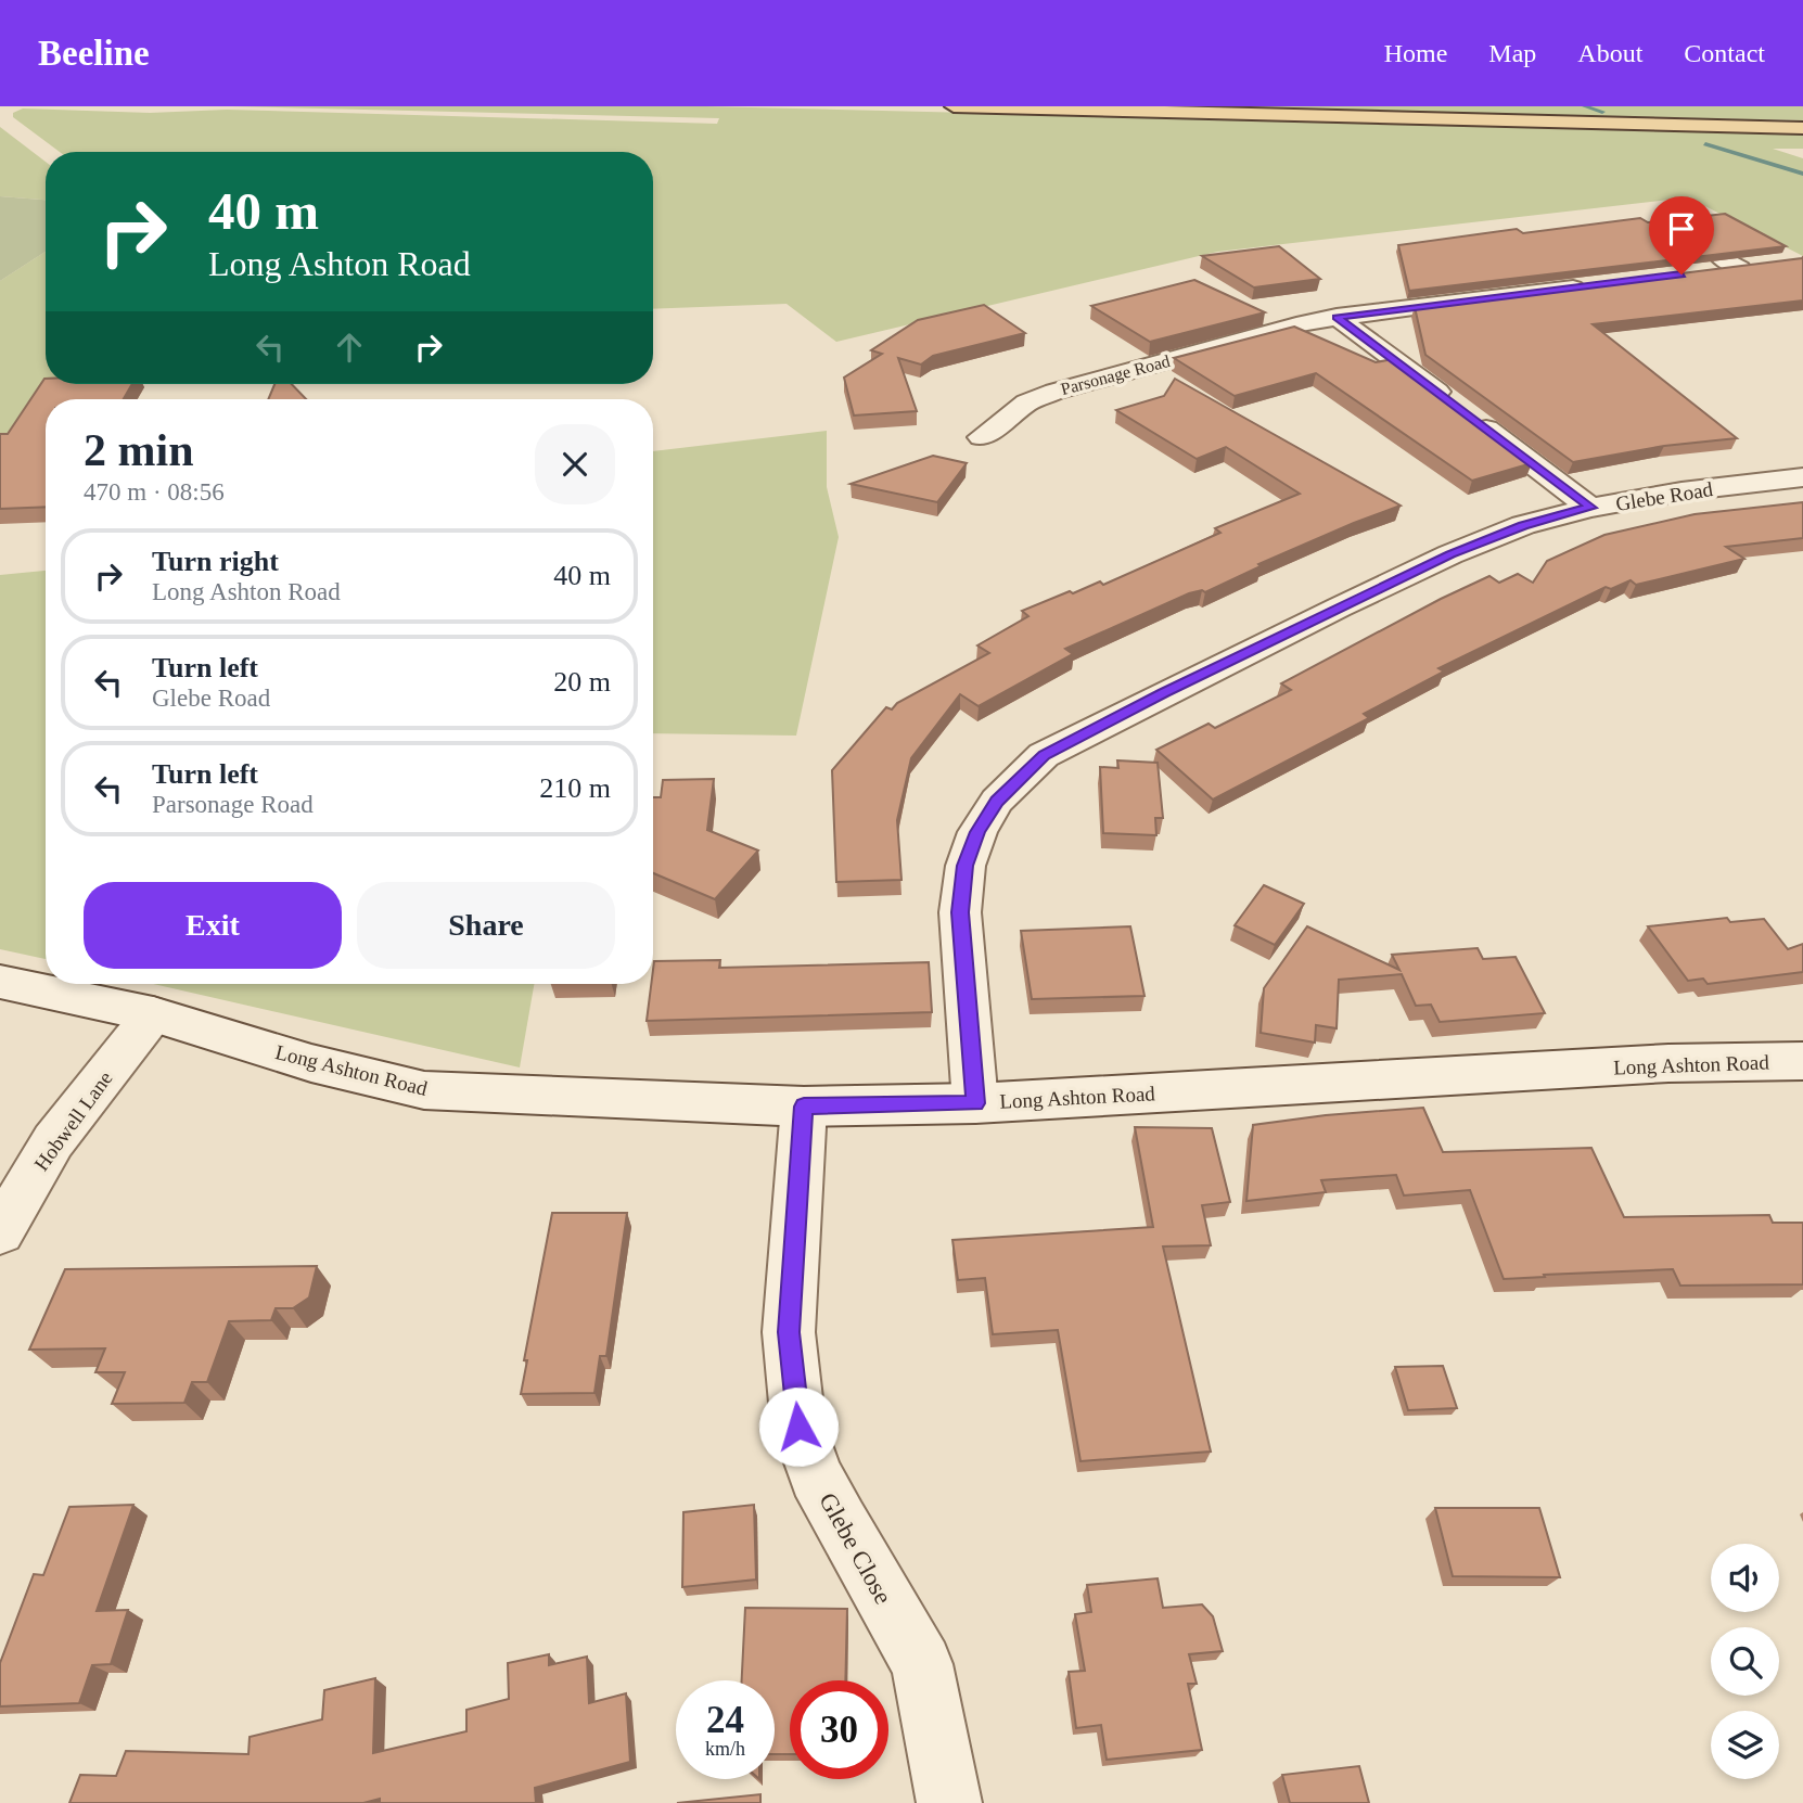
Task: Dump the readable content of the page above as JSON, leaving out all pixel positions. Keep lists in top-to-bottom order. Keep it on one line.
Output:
{"streets":{"street":["Parsonage Road","Glebe Road","Long Ashton Road","Hobwell Lane","Glebe Close"]},"crossings":[["Glebe Road","Long Ashton Road"],["Long Ashton Road","Hobwell Lane"],["Long Ashton Road","Glebe Close"]],"page":{"header":"Beeline","nav":["Home","Map","About","Contact"],"turn":["40 m","Long Ashton Road"],"heading":["2 min","470 m · 08:56"],"list":[{"name":"Turn right","note":"Long Ashton Road","value":"40 m"},{"name":"Turn left","note":"Glebe Road","value":"20 m"},{"name":"Turn left","note":"Parsonage Road","value":"210 m"}],"buttons":["Exit","Share"],"speed":"24 km/h","limit":"30"}}
